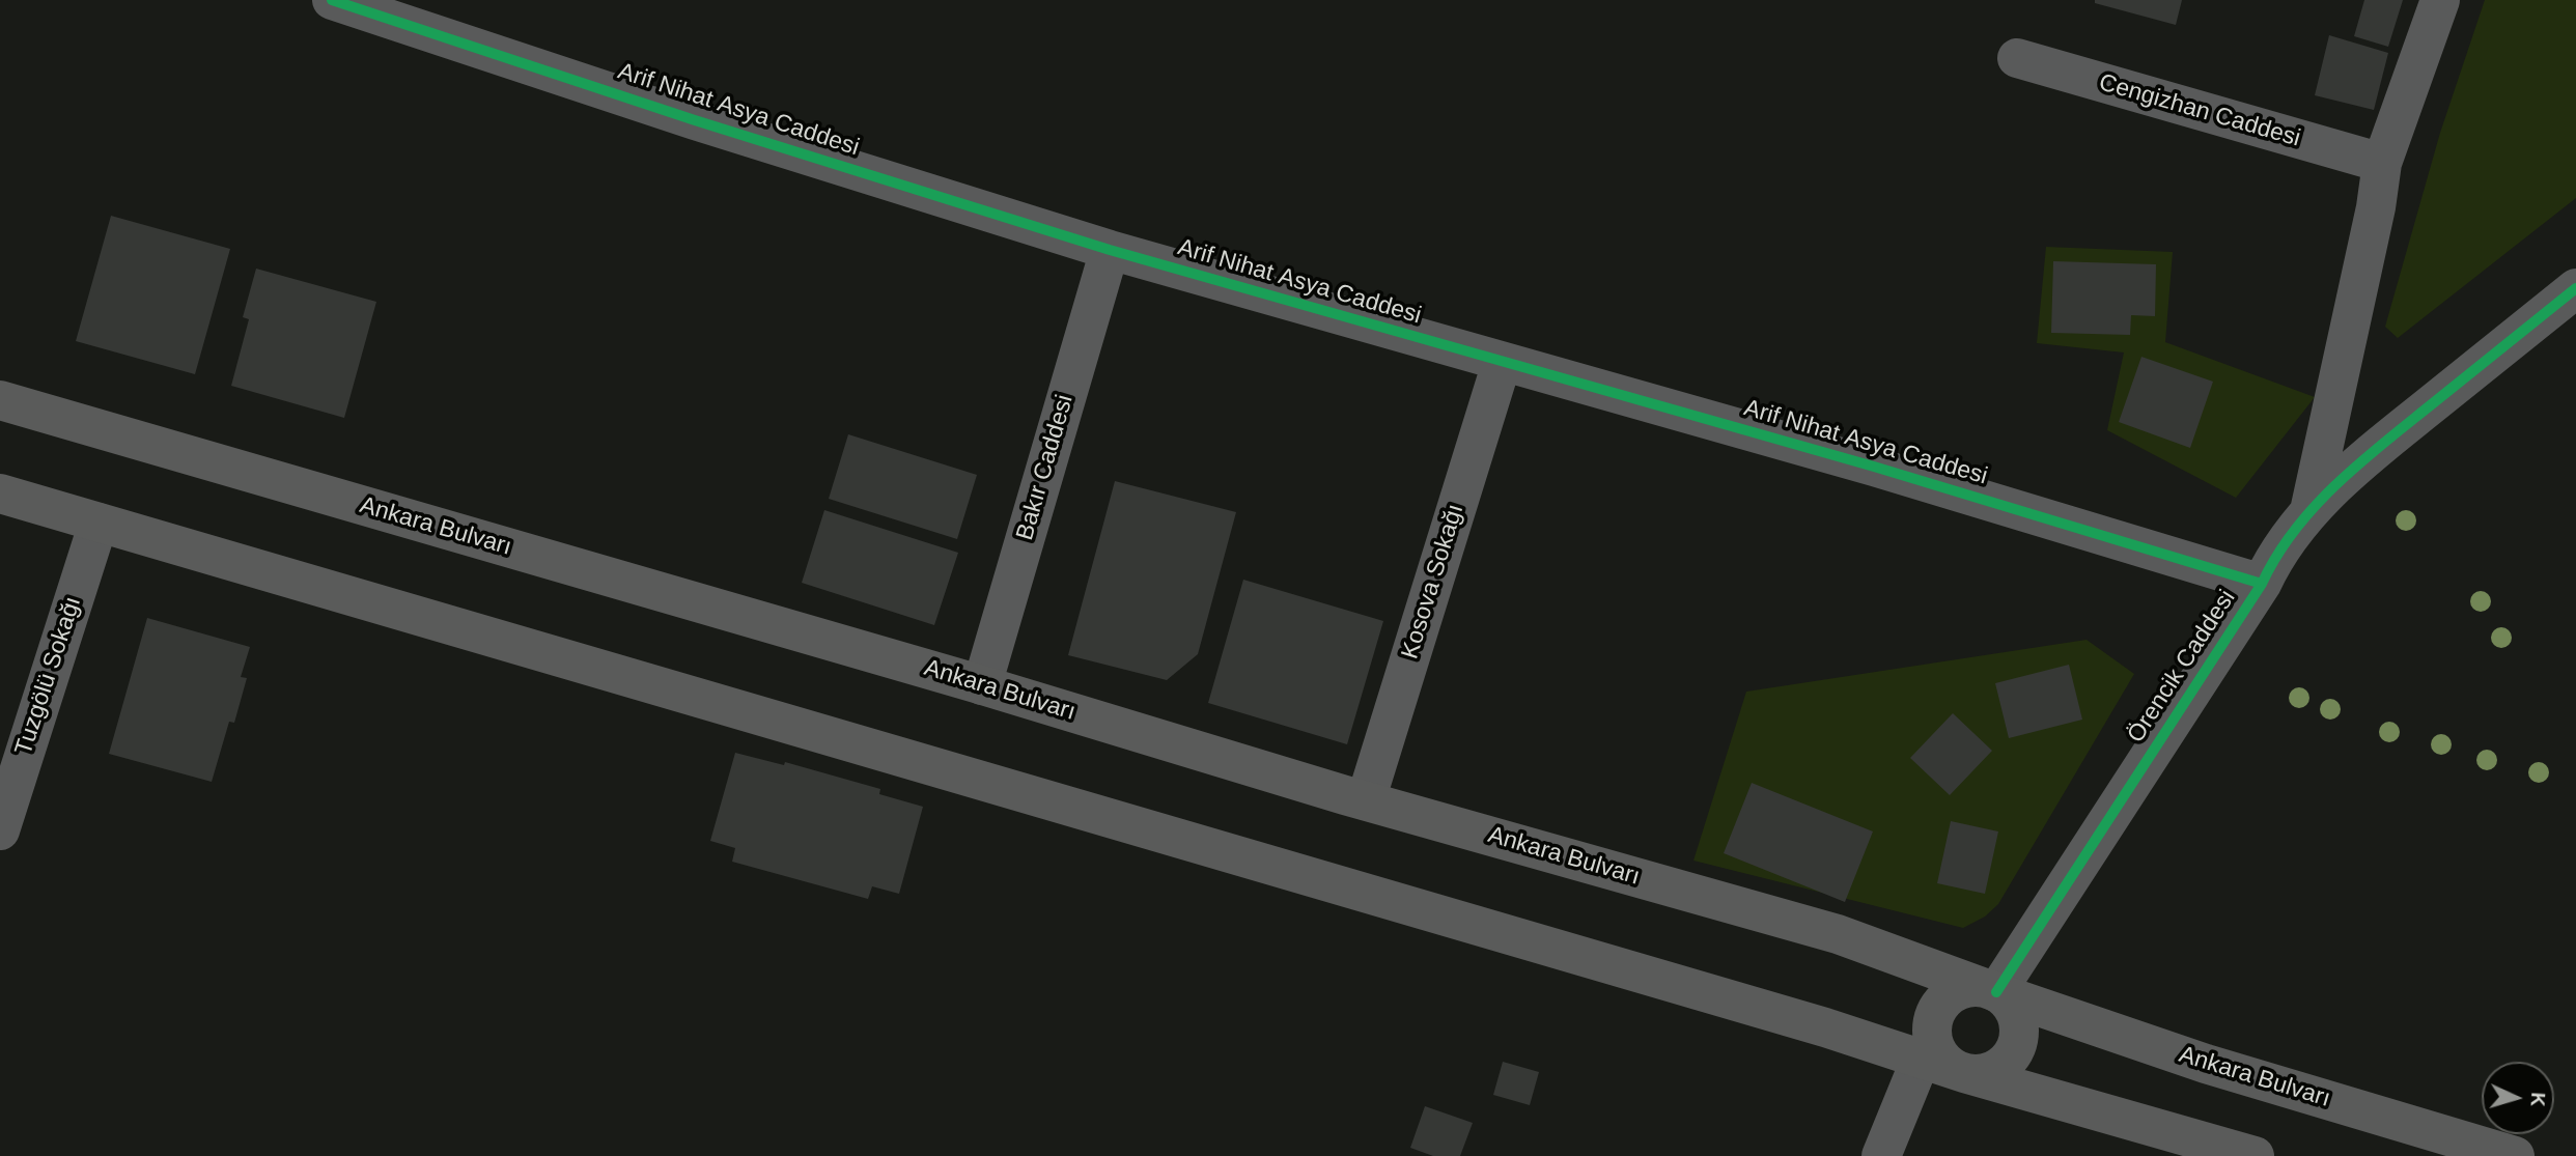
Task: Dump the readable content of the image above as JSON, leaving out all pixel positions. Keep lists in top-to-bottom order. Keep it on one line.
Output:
{"streets":{"main road":["Ankara Bulvarı"],"street":["Arif Nihat Asya Caddesi","Cengizhan Caddesi","Bakır Caddesi","Kosova Sokağı","Örencik Caddesi","Tuzgölü Sokağı"]},"crossings":[["Arif Nihat Asya Caddesi","Bakır Caddesi"],["Arif Nihat Asya Caddesi","Kosova Sokağı"],["Arif Nihat Asya Caddesi","Örencik Caddesi"],["Bakır Caddesi","Ankara Bulvarı"],["Ankara Bulvarı","Kosova Sokağı"],["Ankara Bulvarı","Örencik Caddesi"],["Ankara Bulvarı","Tuzgölü Sokağı"]],"north":"right"}
